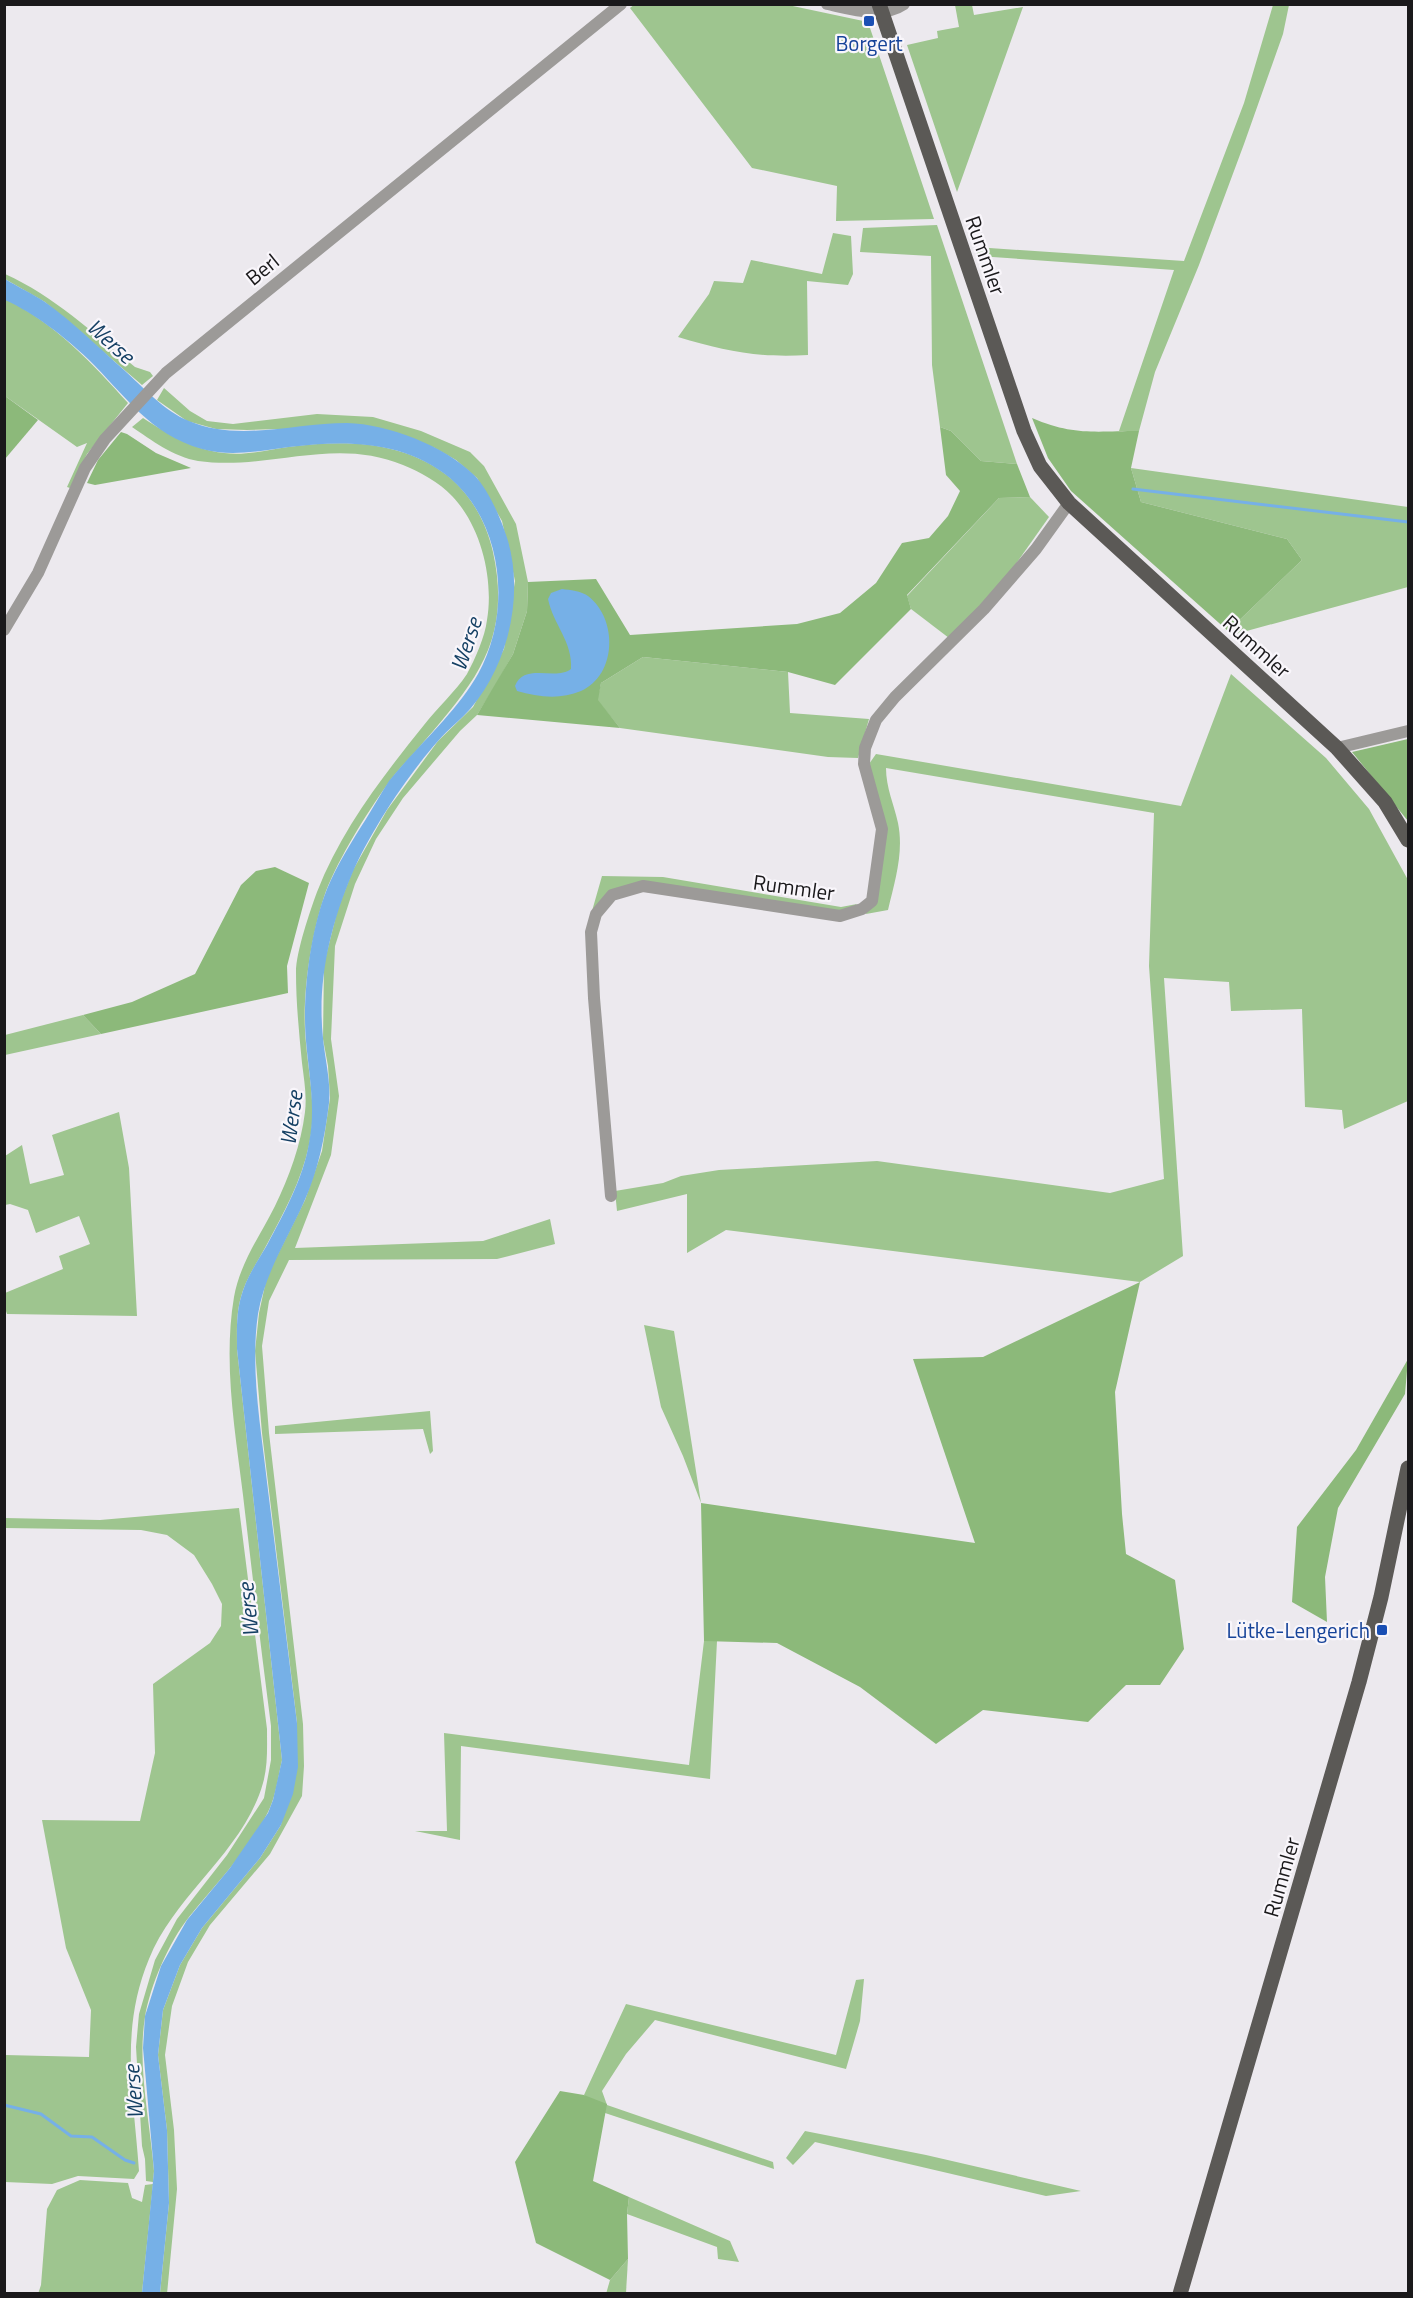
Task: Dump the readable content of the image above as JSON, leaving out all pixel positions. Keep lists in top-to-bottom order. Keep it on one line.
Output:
{"streets":{"main road":["Rummler"],"street":["Berl"]},"water":["Werse"],"places":{"transit":["Borgert","Lütke-Lengerich"]}}
